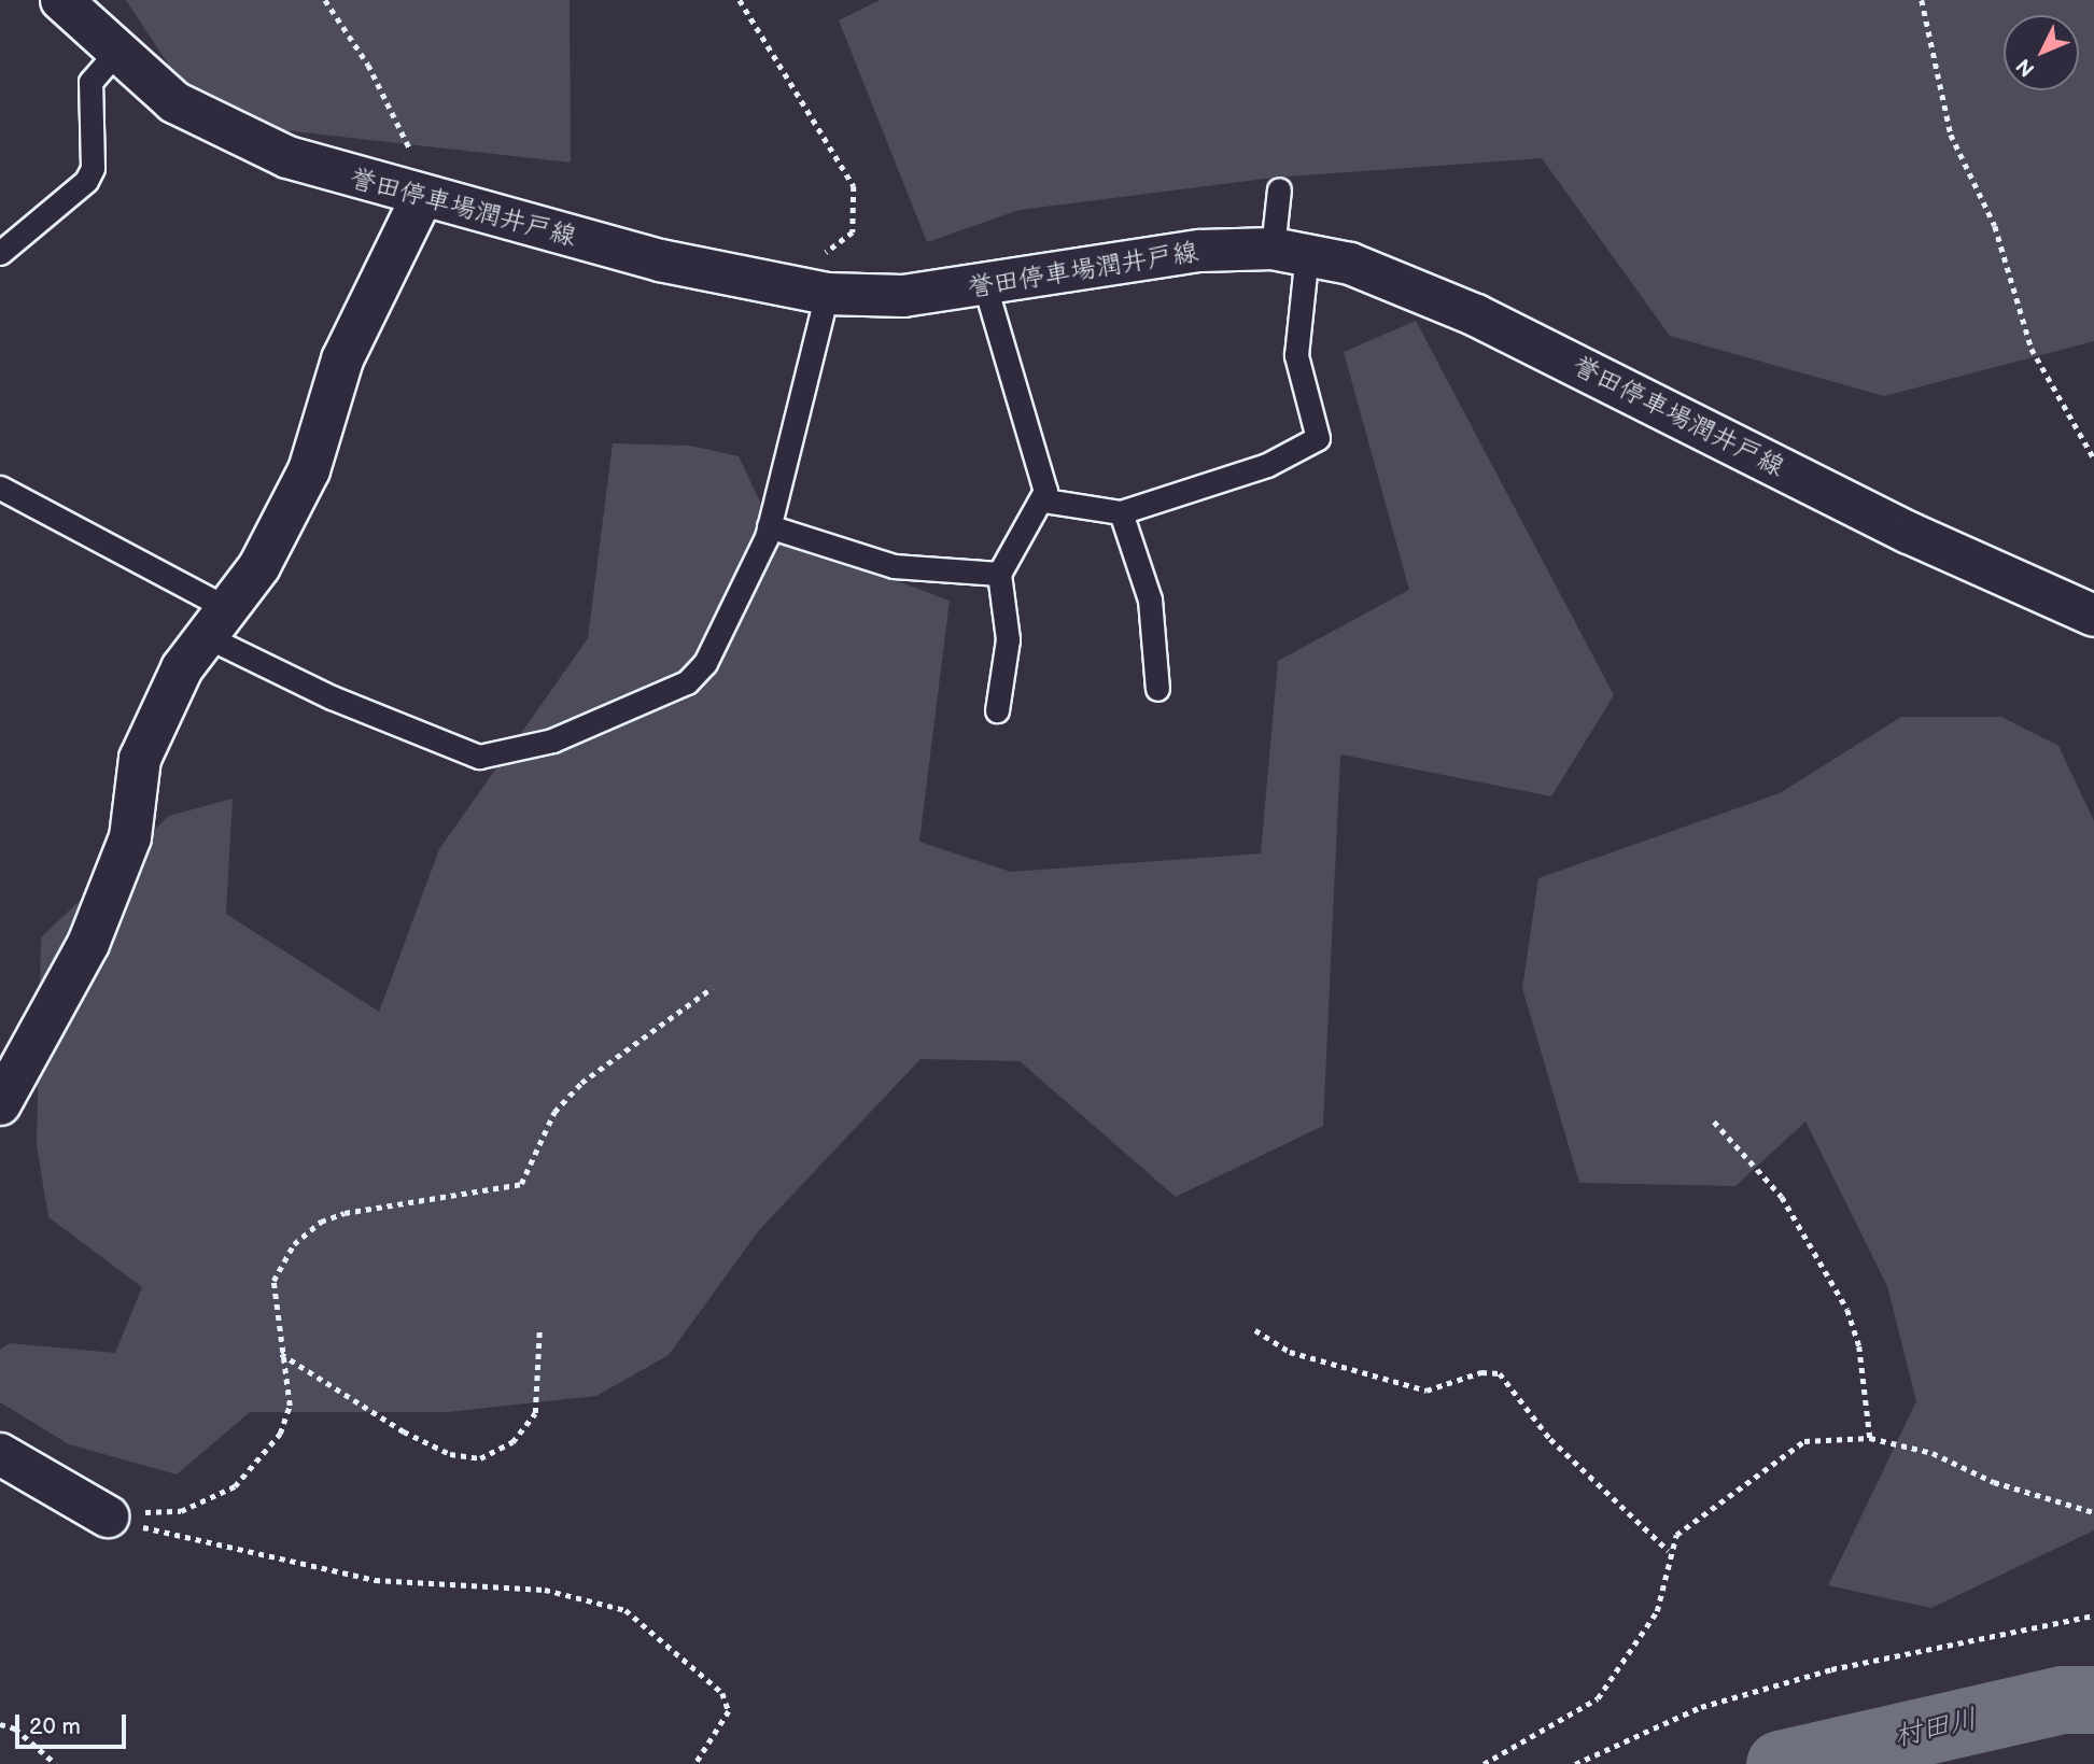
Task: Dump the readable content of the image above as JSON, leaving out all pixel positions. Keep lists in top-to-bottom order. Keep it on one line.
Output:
{"streets":{"main road":["誉田停車場潤井戸線"]},"water":["村田川"],"scale_bar":"20 m","north":"bottom left"}
